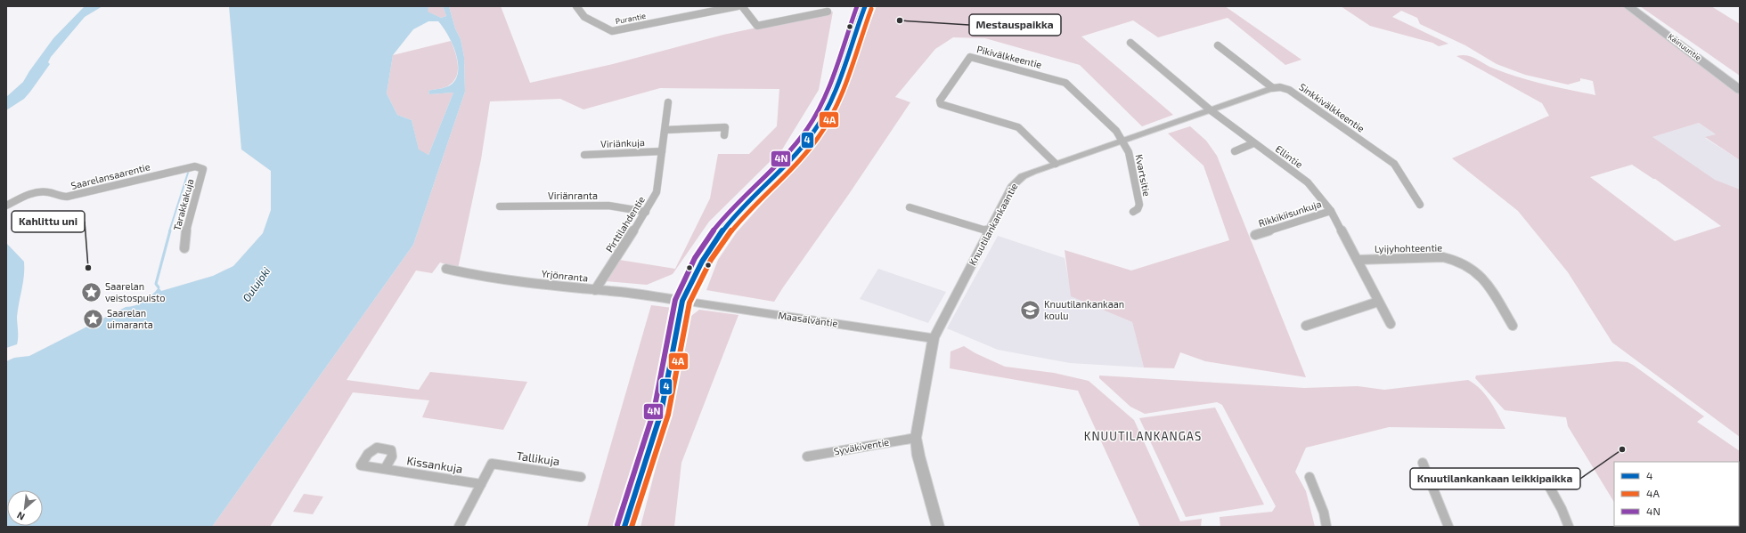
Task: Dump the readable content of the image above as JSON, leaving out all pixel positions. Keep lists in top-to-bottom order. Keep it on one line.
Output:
{"streets":{"highway":["Kainuuntie"],"street":["Purantie","Pikivälkkeentie","Sinkkivälkkeentie","Viriänkuja","Ellintie","Kvartsitie","Saarelansaarentie","Viriänranta","Tarakkakuja","Rikkikiisunkuja","Pirttilahdentie","Knuutilankankaantie","Lyijyhohteentie","Yrjönranta","Maasälväntie","Syväkiventie","Tallikuja","Kissankuja"]},"crossings":[["Pikivälkkeentie","Kvartsitie"],["Pikivälkkeentie","Knuutilankankaantie"],["Sinkkivälkkeentie","Knuutilankankaantie"],["Viriänkuja","Pirttilahdentie"],["Ellintie","Rikkikiisunkuja"],["Ellintie","Knuutilankankaantie"],["Ellintie","Lyijyhohteentie"],["Kvartsitie","Knuutilankankaantie"],["Saarelansaarentie","Tarakkakuja"],["Viriänranta","Pirttilahdentie"],["Pirttilahdentie","Yrjönranta"],["Knuutilankankaantie","Maasälväntie"],["Knuutilankankaantie","Syväkiventie"],["Yrjönranta","Maasälväntie"],["Tallikuja","Kissankuja"]],"districts":["KNUUTILANKANGAS"],"water":["Oulujoki"],"places":{"other":["Mestauspaikka","Kahlittu uni","Knuutilankankaan leikkipaikka"],"place":["Saarelan veistospuisto","Saarelan uimaranta"],"school or university":["Knuutilankankaan koulu"]},"lines":["transit line 4","transit line 4N","transit line 4A"],"legend":["4","4A","4N"],"north":"bottom left"}
